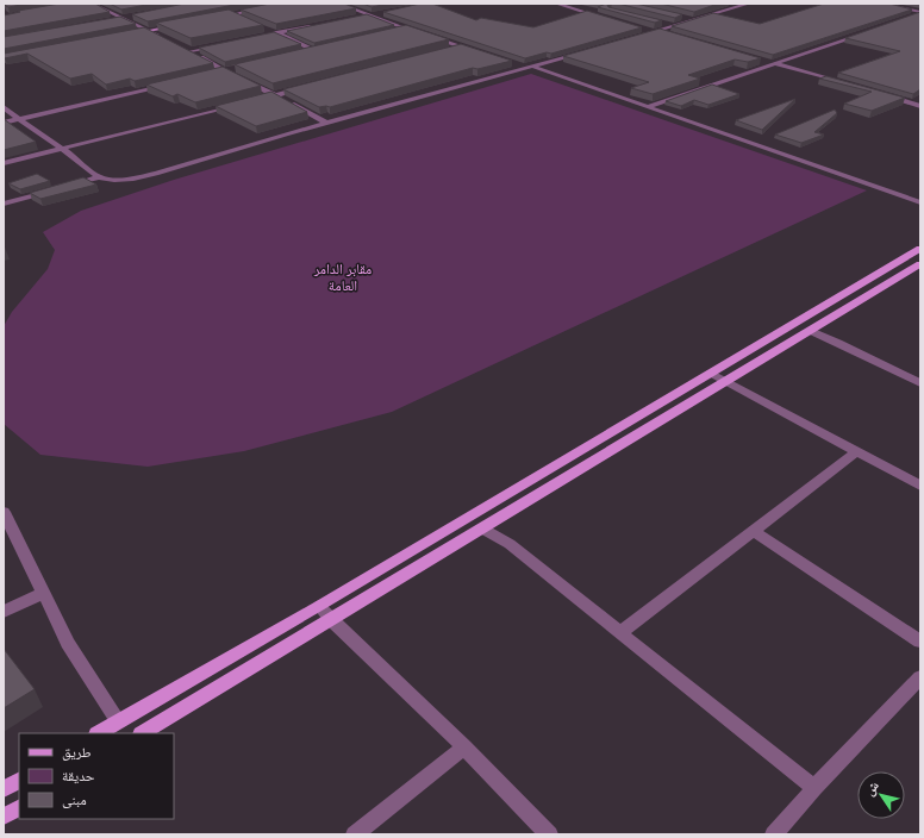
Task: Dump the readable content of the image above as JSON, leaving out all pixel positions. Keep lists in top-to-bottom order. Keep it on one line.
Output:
{"parks":["مقابر الدامر العامة"],"legend":["طريق","حديقة","مبنى"],"north":"top left"}
